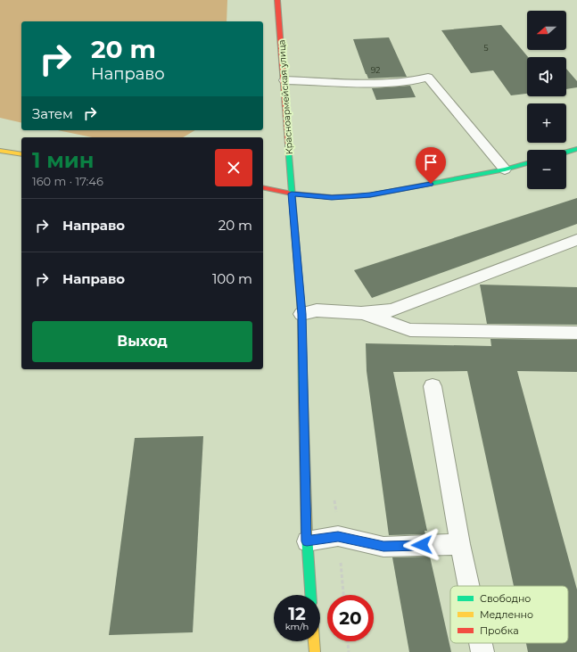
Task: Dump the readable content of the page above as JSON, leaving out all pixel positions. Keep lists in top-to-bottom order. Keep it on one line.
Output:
{"streets":{"main road":["Красноармейская улица"]},"house_numbers":["5","92"],"legend":["Свободно","Медленно","Пробка"],"north":"left","page":{"map_buttons":["+","−"],"turn":["20 m","Направо"],"then":"Затем","heading":["1 мин","160 m · 17:46"],"list":[{"name":"Направо","value":"20 m"},{"name":"Направо","value":"100 m"}],"buttons":"Выход","speed":"12 km/h","limit":"20"}}
